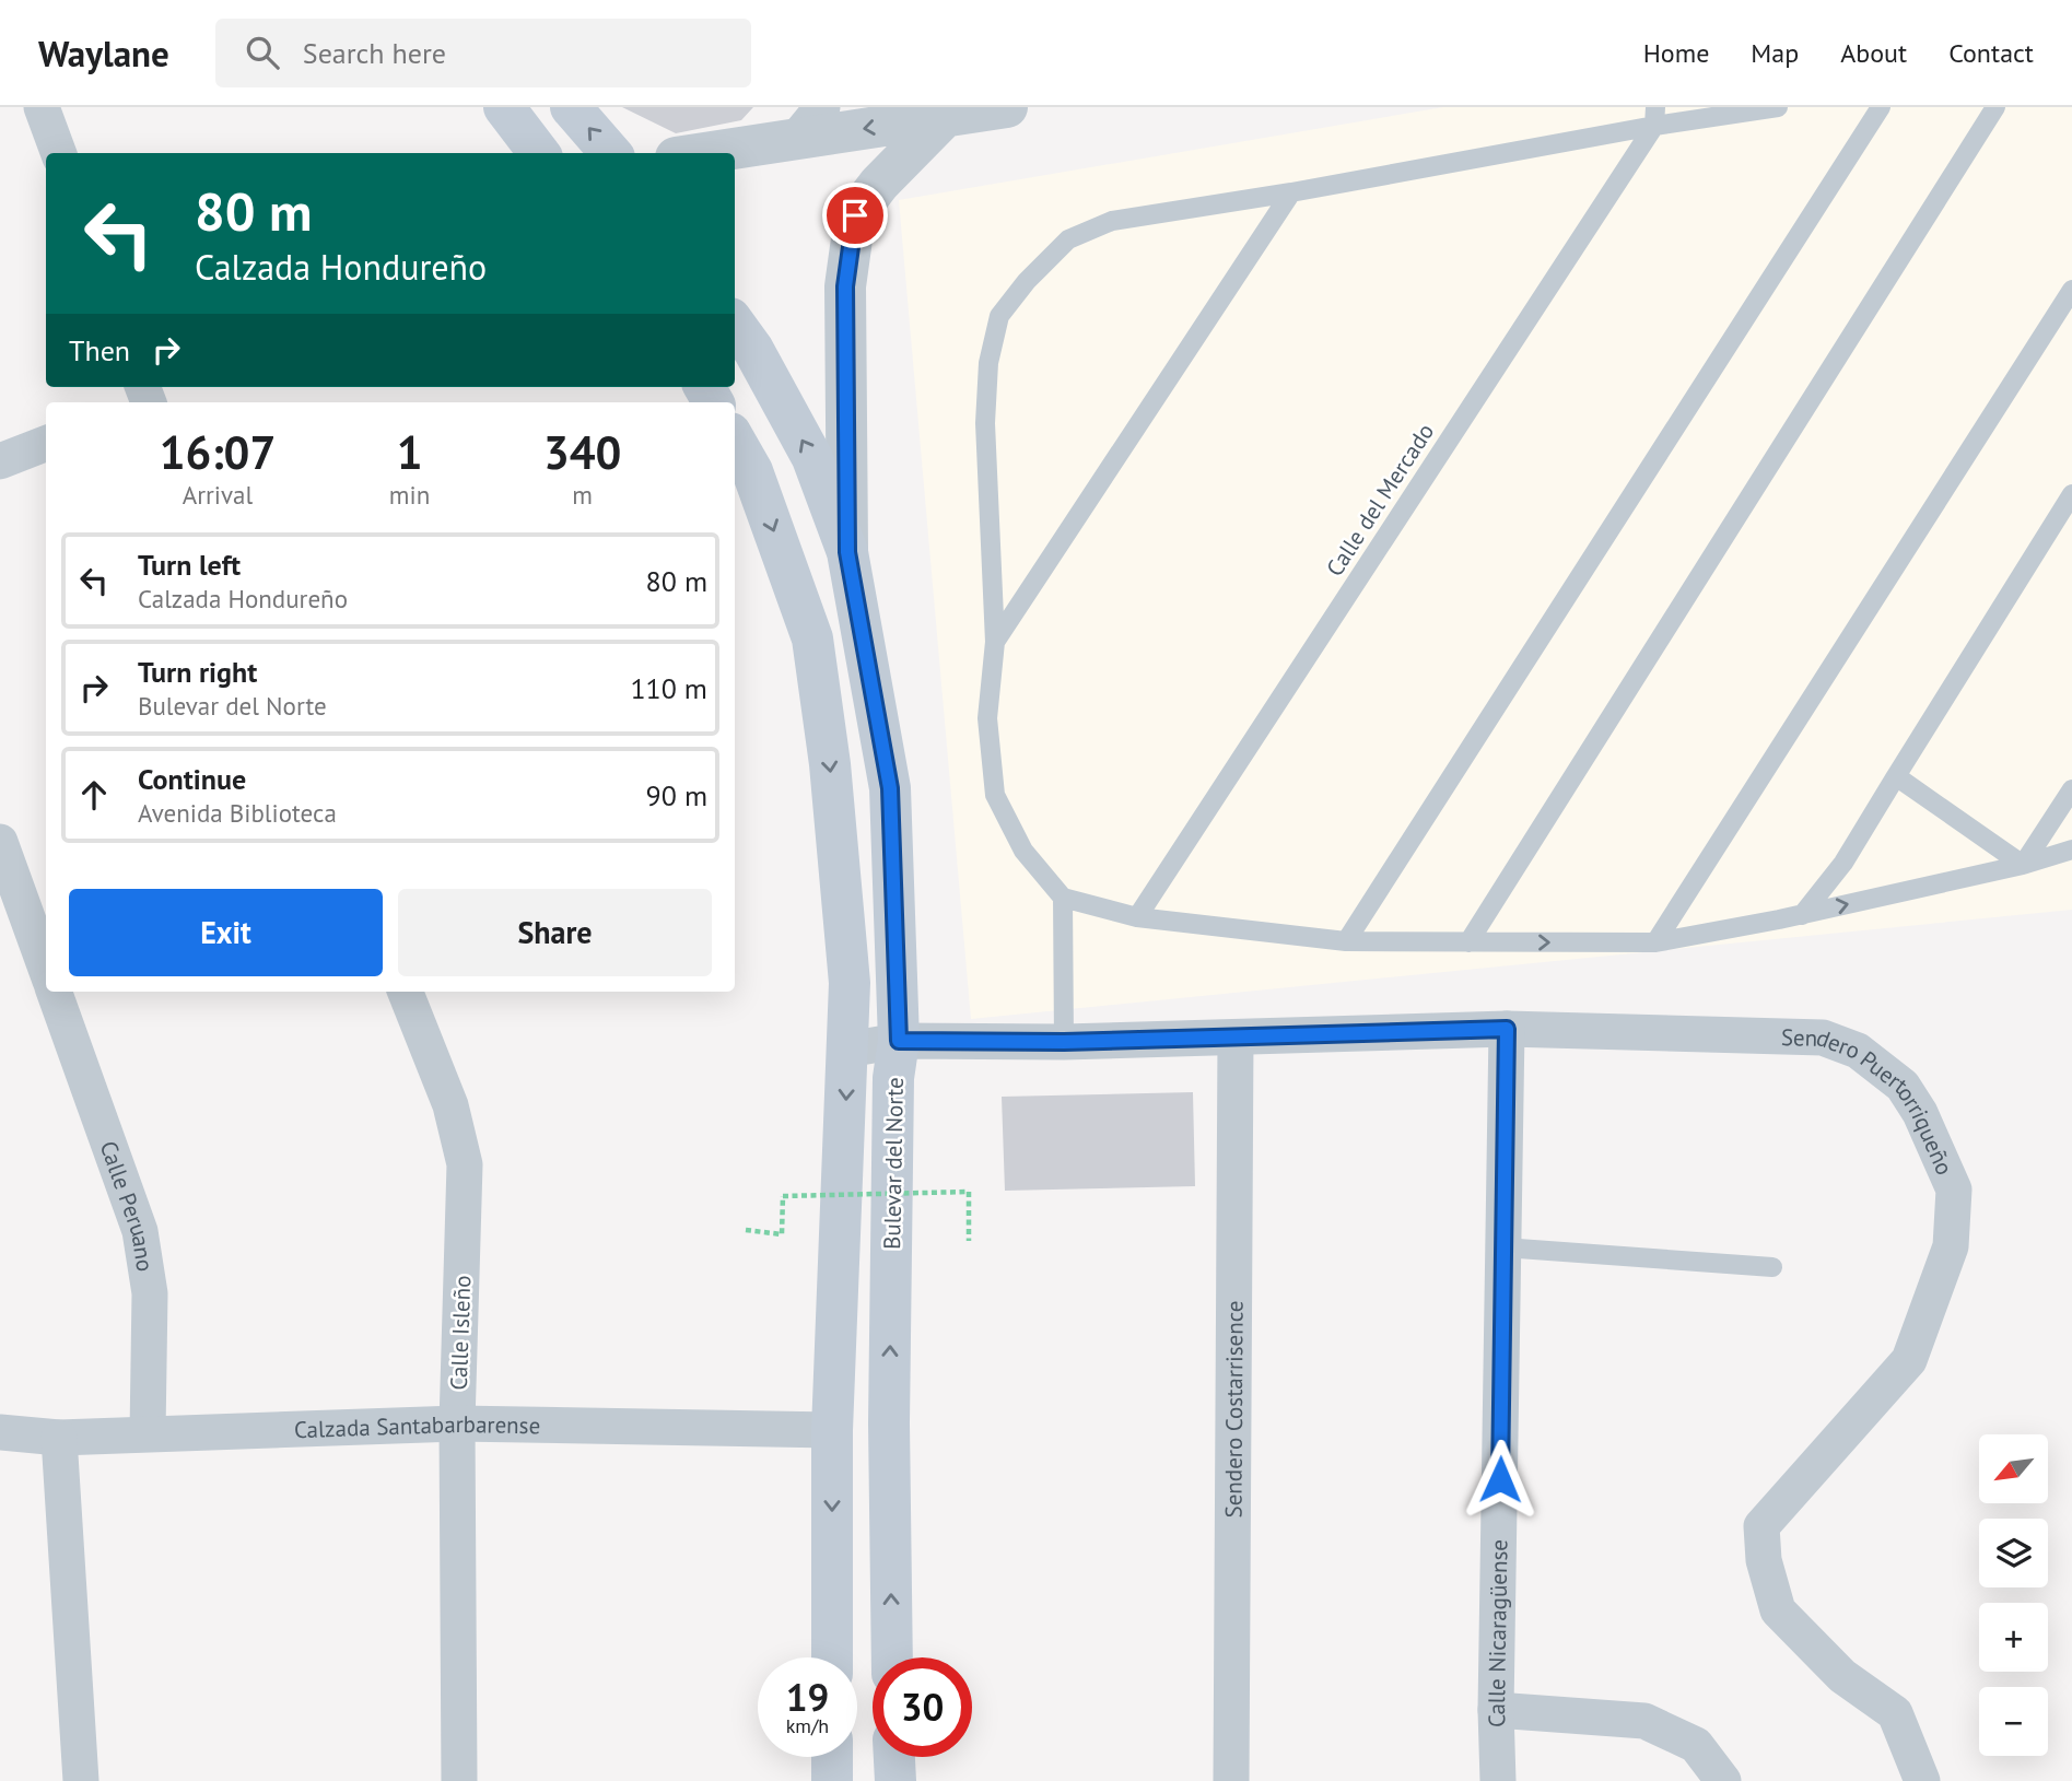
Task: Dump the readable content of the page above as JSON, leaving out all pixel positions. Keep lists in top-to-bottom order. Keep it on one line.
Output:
{"streets":{"main road":["Bulevar del Norte"],"street":["Sendero Puertorriqueño","Calle Peruano","Calle Isleño","Sendero Costarrisence","Calzada Santabarbarense","Calle Nicaragüense"],"lane":["Calle del Mercado"]},"crossings":[["Sendero Puertorriqueño","Calle Nicaragüense"],["Bulevar del Norte","Calzada Santabarbarense"],["Calle Peruano","Calzada Santabarbarense"],["Calle Isleño","Calzada Santabarbarense"]],"north":"bottom left","page":{"header":"Waylane","search":"Search here","nav":["Home","Map","About","Contact"],"turn":["80 m","Calzada Hondureño"],"then":"Then","eta":["16:07","Arrival","1","min","340","m"],"list":[{"name":"Turn left","note":"Calzada Hondureño","value":"80 m"},{"name":"Turn right","note":"Bulevar del Norte","value":"110 m"},{"name":"Continue","note":"Avenida Biblioteca","value":"90 m"}],"buttons":["Exit","Share"],"map_buttons":["+","−"],"speed":"19 km/h","limit":"30"}}
